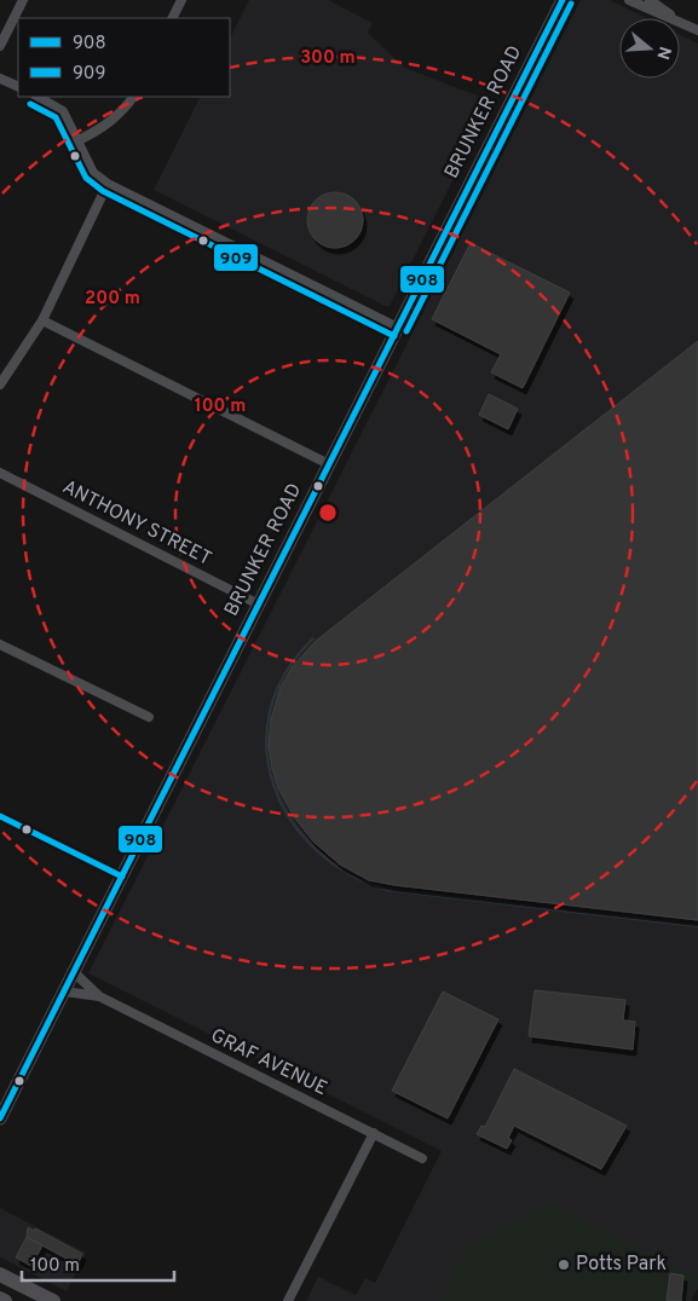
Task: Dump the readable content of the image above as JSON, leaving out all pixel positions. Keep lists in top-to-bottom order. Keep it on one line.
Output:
{"streets":{"main road":["BRUNKER ROAD"],"street":["ANTHONY STREET","GRAF AVENUE"]},"crossings":[["BRUNKER ROAD","ANTHONY STREET"],["BRUNKER ROAD","GRAF AVENUE"]],"places":["Potts Park"],"lines":["transit line 908","transit line 909"],"legend":["908","909"],"scale_bar":"100 m","north":"right","rings":["300 m","200 m","100 m"]}
